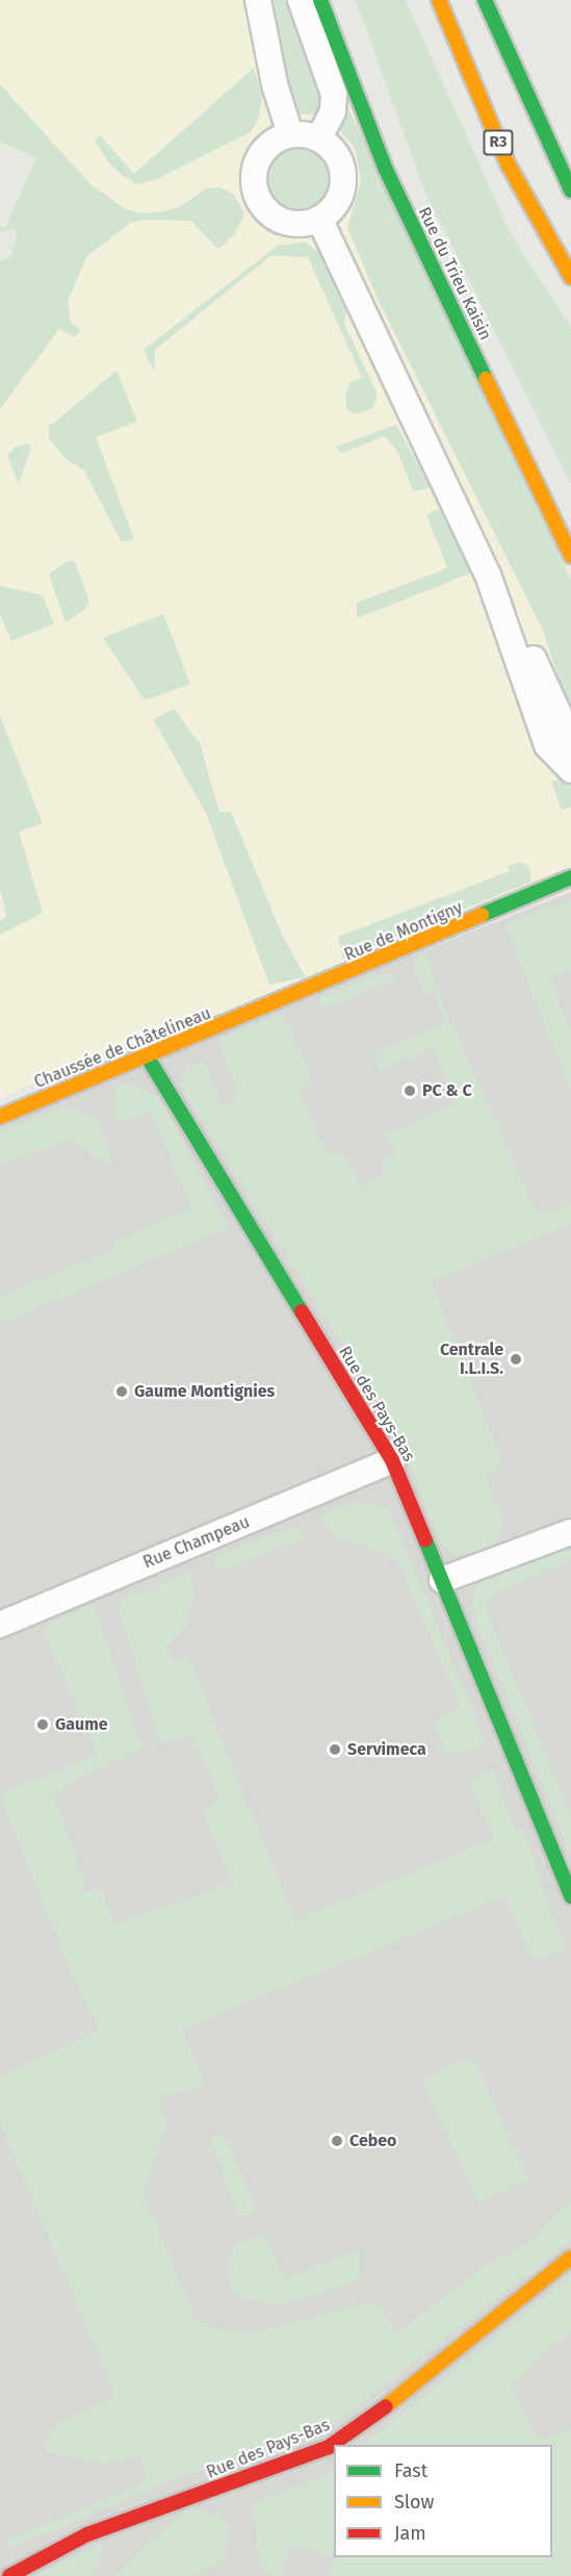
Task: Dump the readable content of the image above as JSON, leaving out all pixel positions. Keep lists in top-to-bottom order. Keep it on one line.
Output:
{"streets":{"main road":["R3","Rue du Trieu Kaisin","Rue de Montigny","Chaussée de Châtelineau","Rue des Pays-Bas"],"street":["Rue Champeau"]},"crossings":[["Rue de Montigny","Chaussée de Châtelineau"],["Chaussée de Châtelineau","Rue des Pays-Bas"],["Rue des Pays-Bas","Rue Champeau"]],"places":["PC & C","Centrale I.L.I.S.","Gaume Montignies","Gaume","Servimeca","Cebeo"],"legend":["Fast","Slow","Jam"]}
